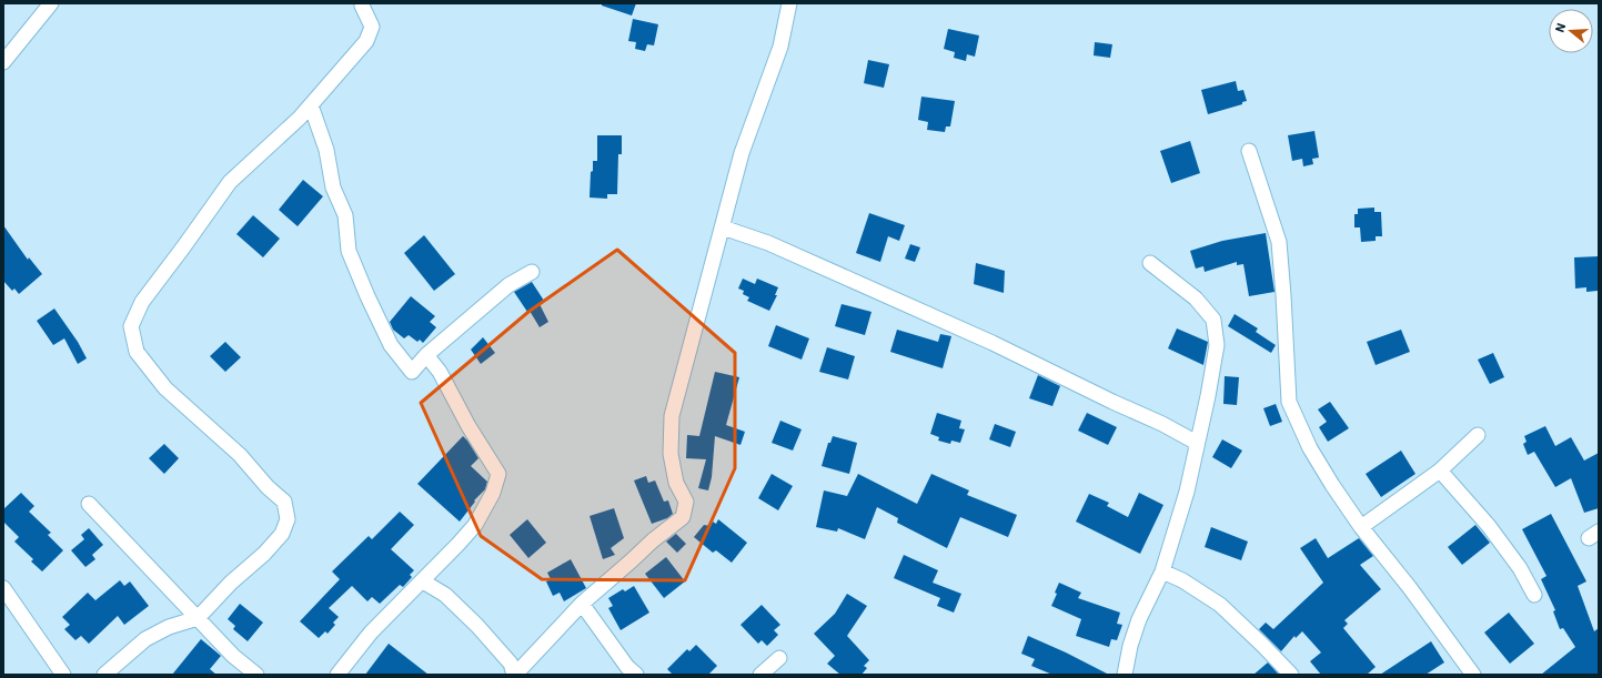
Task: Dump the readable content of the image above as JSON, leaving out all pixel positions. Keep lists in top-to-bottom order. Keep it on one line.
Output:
{"north":"left"}
